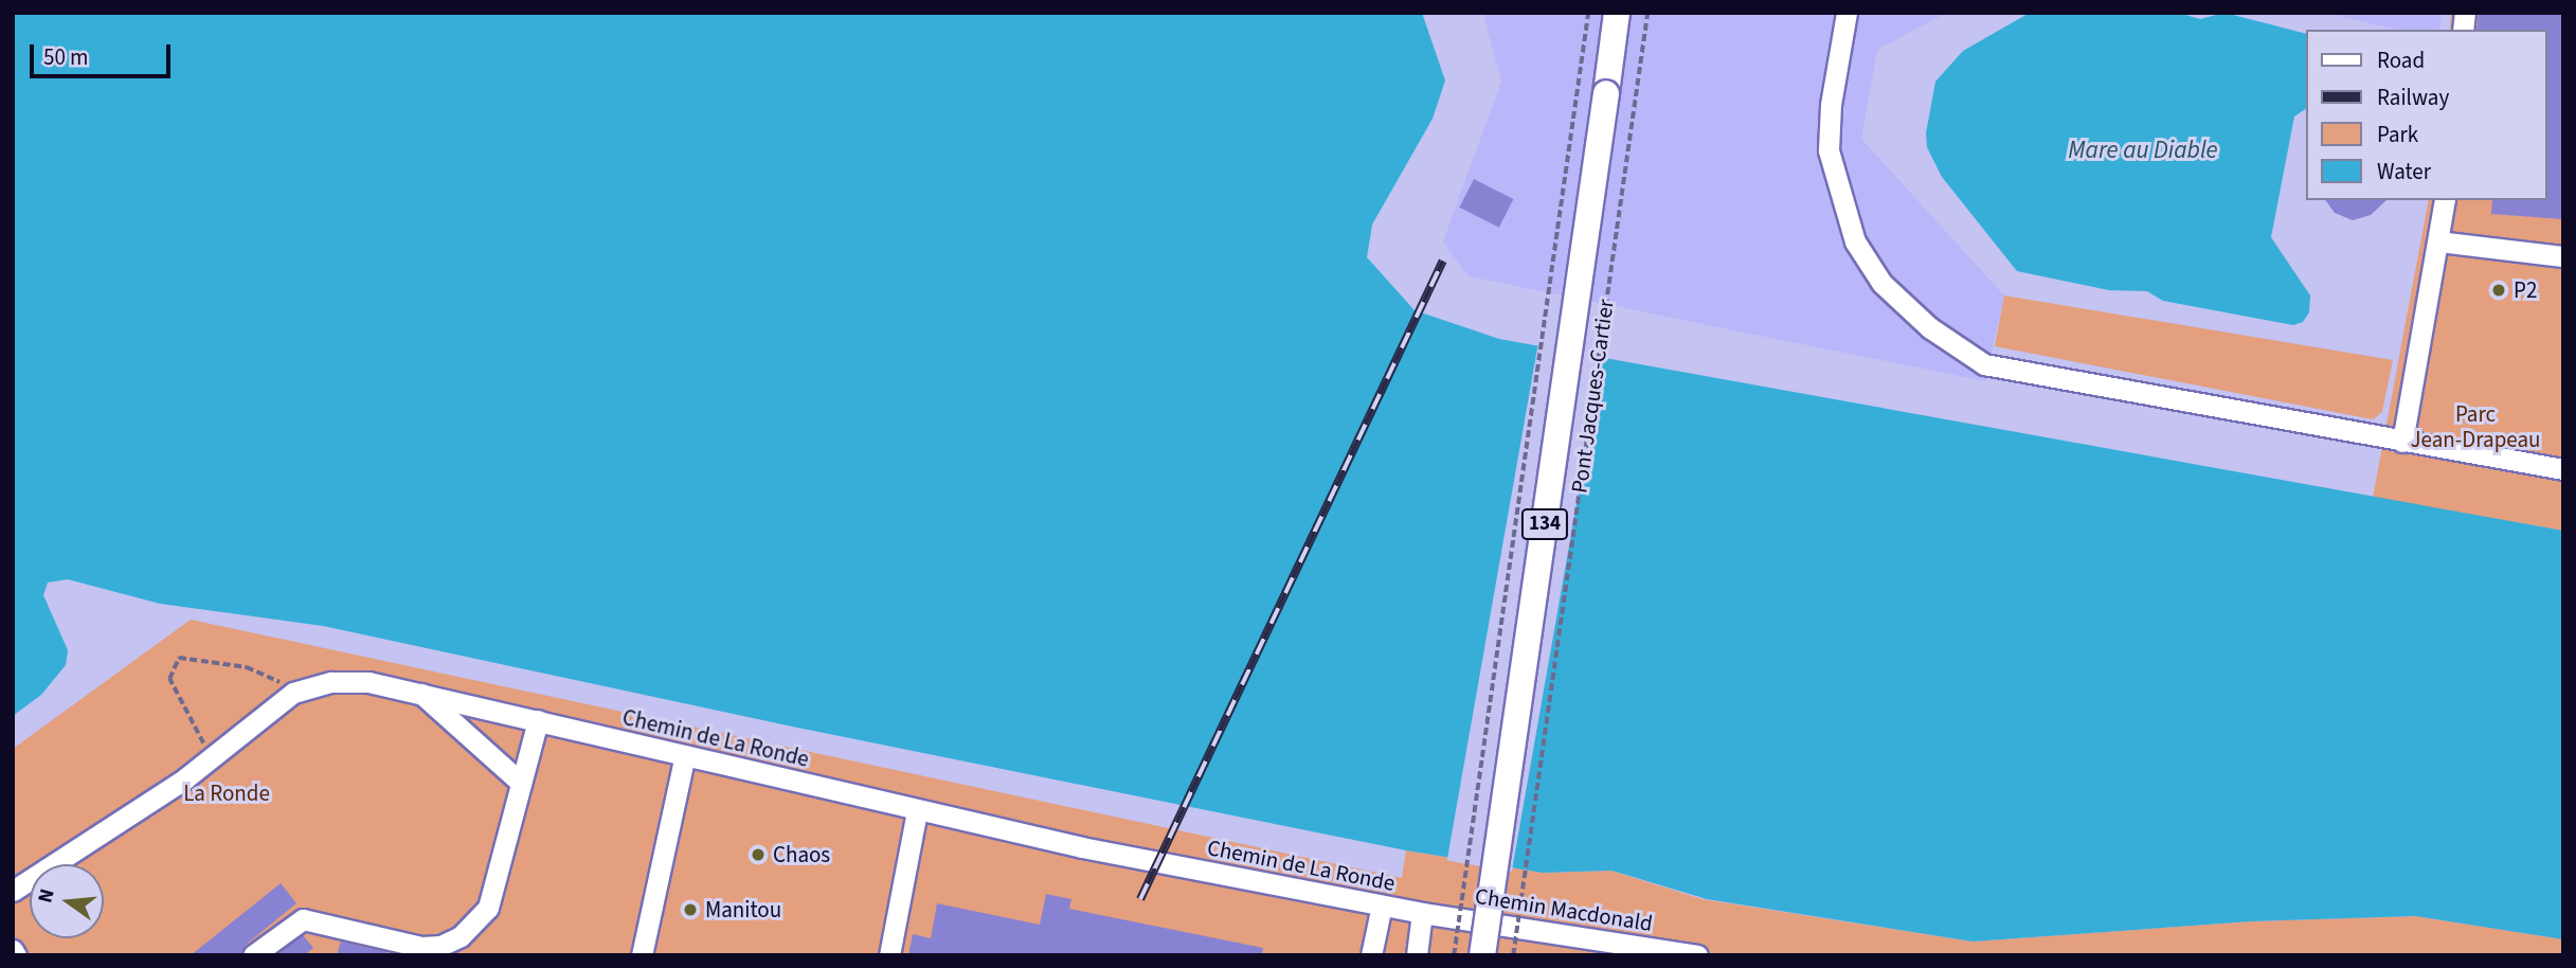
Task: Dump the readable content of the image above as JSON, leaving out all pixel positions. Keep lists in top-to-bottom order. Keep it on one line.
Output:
{"streets":{"main road":["Pont Jacques-Cartier","134"],"street":["Chemin de La Ronde","Chemin Macdonald"]},"crossings":[["Chemin de La Ronde","Chemin Macdonald"]],"water":["Mare au Diable"],"parks":["Parc Jean-Drapeau","La Ronde"],"places":["P2","Chaos","Manitou"],"legend":["Road","Railway","Park","Water"],"scale_bar":"50 m","north":"left"}
